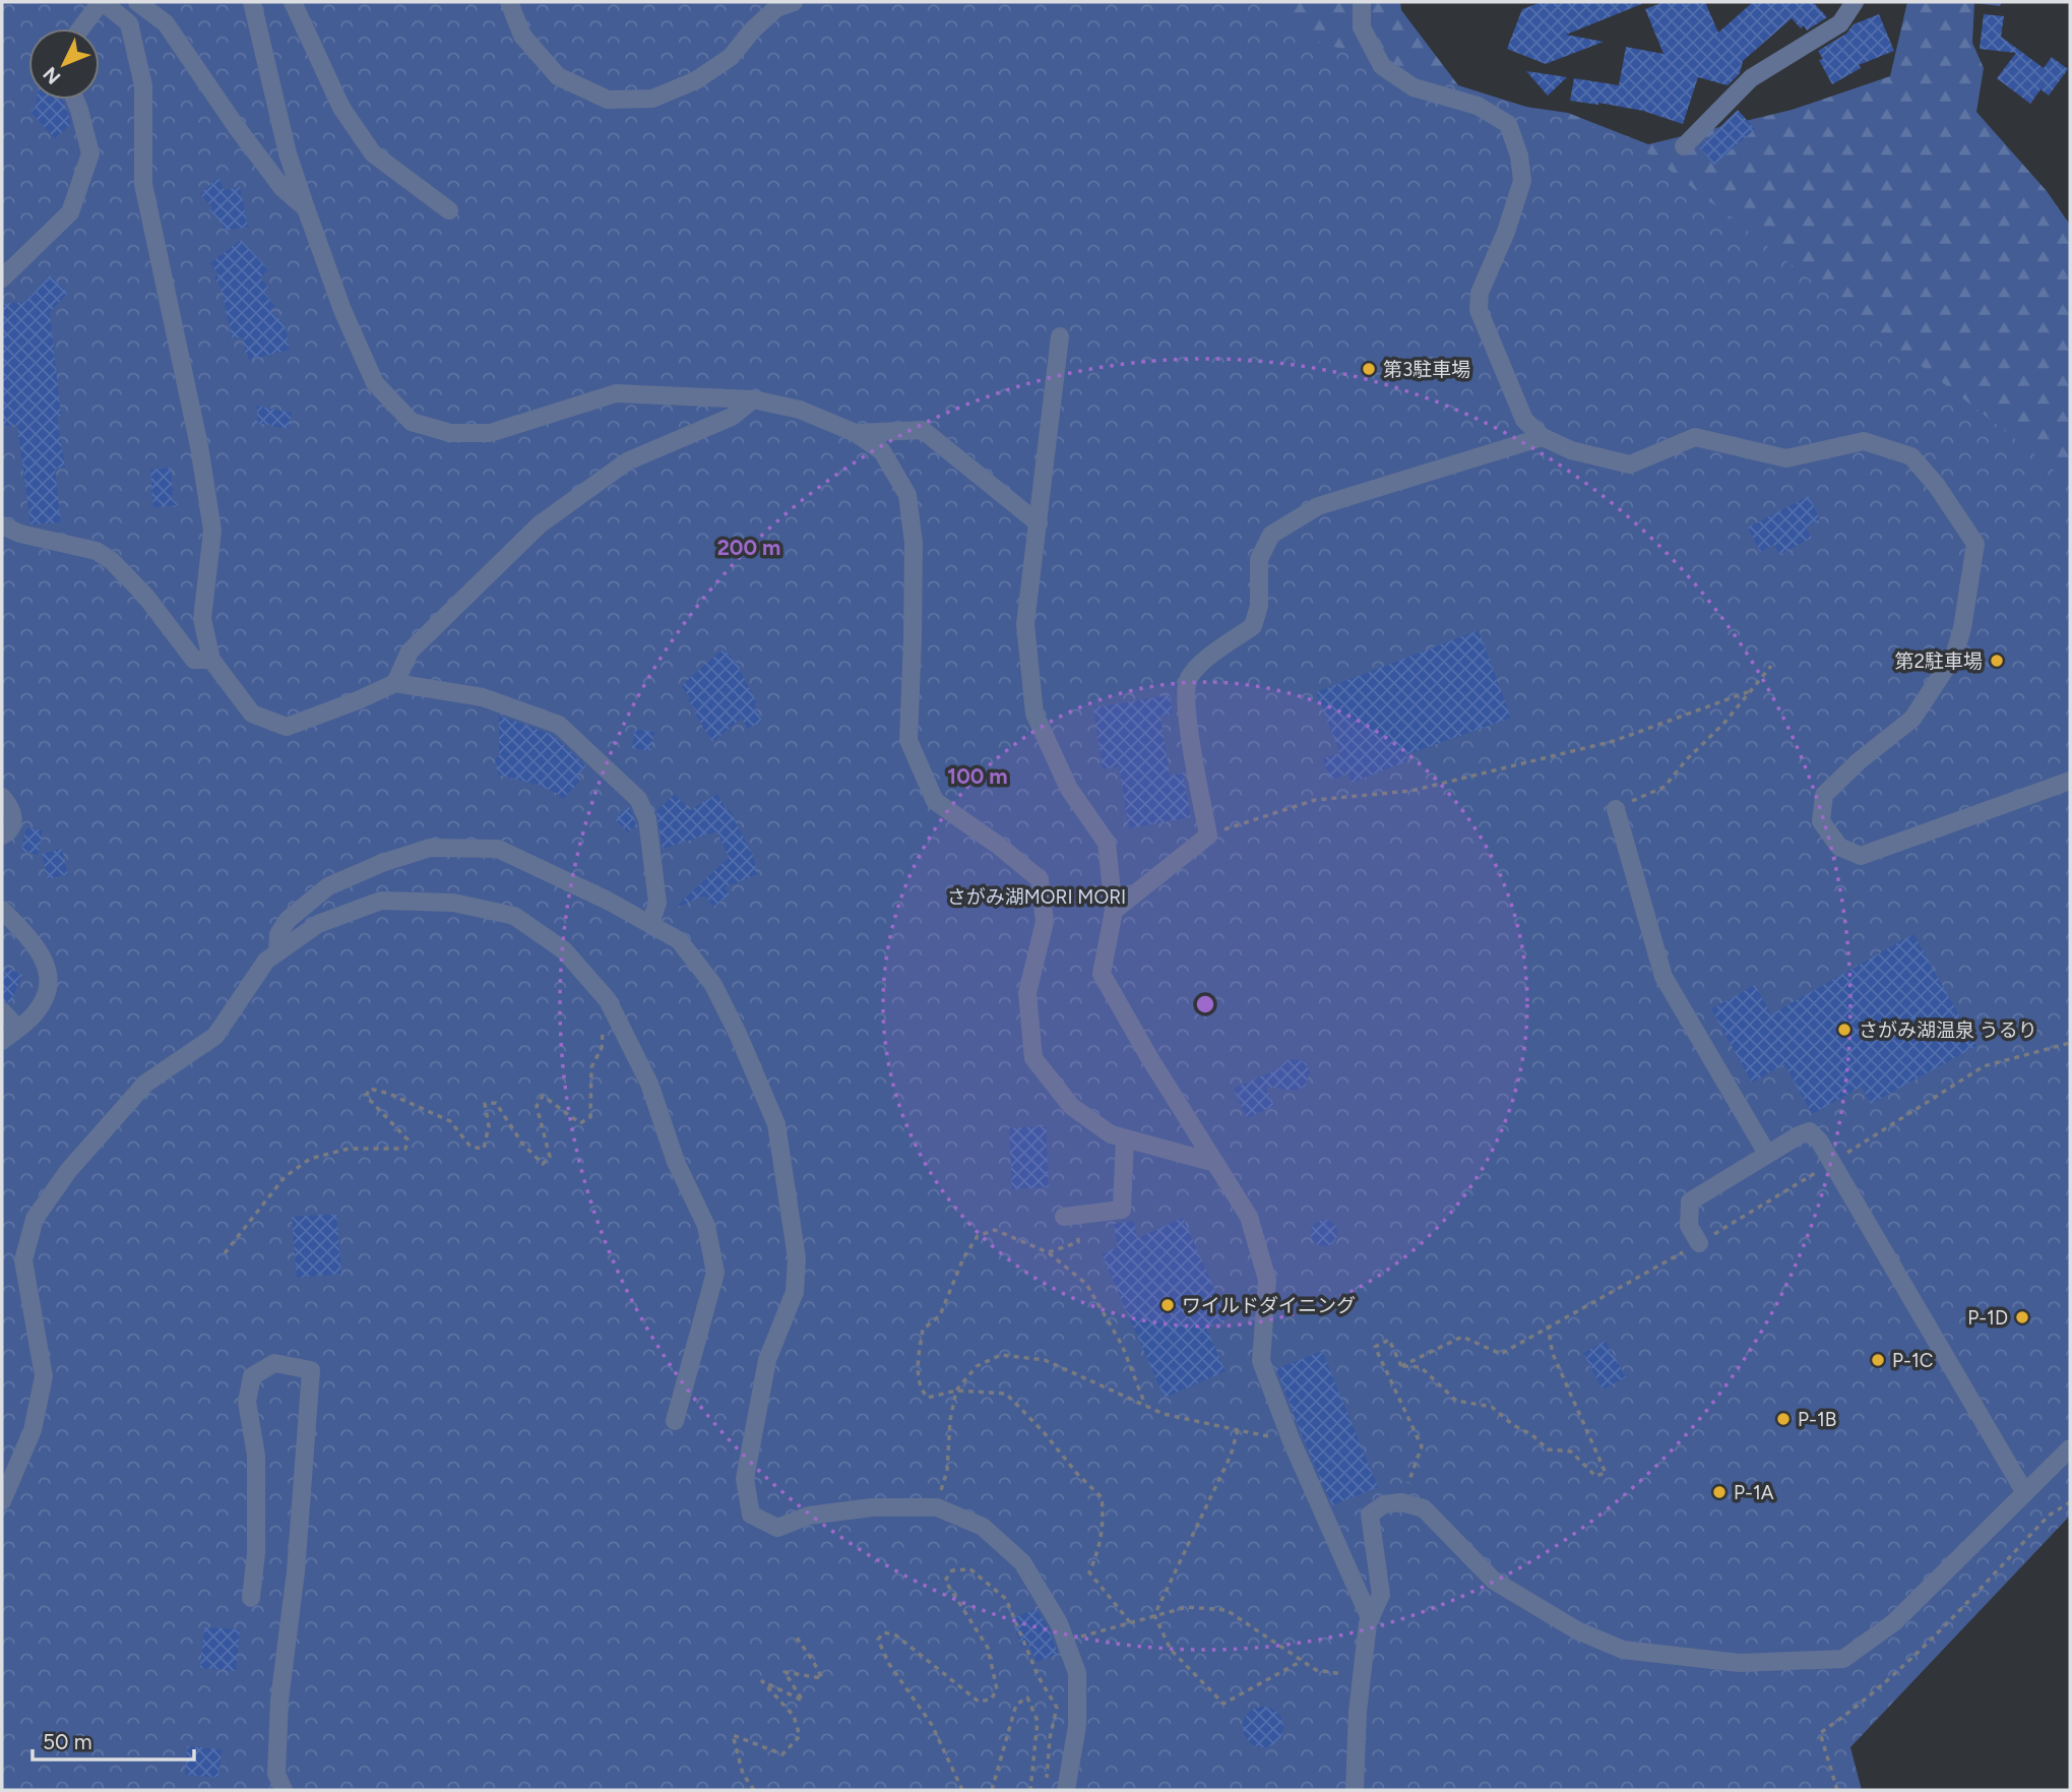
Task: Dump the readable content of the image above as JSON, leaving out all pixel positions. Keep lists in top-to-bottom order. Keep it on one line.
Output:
{"parks":["さがみ湖MORI MORI"],"places":["第3駐車場","第2駐車場","さがみ湖温泉 うるり","ワイルドダイニング","P-1D","P-1C","P-1B","P-1A"],"scale_bar":"50 m","north":"bottom left","rings":["200 m","100 m"]}
